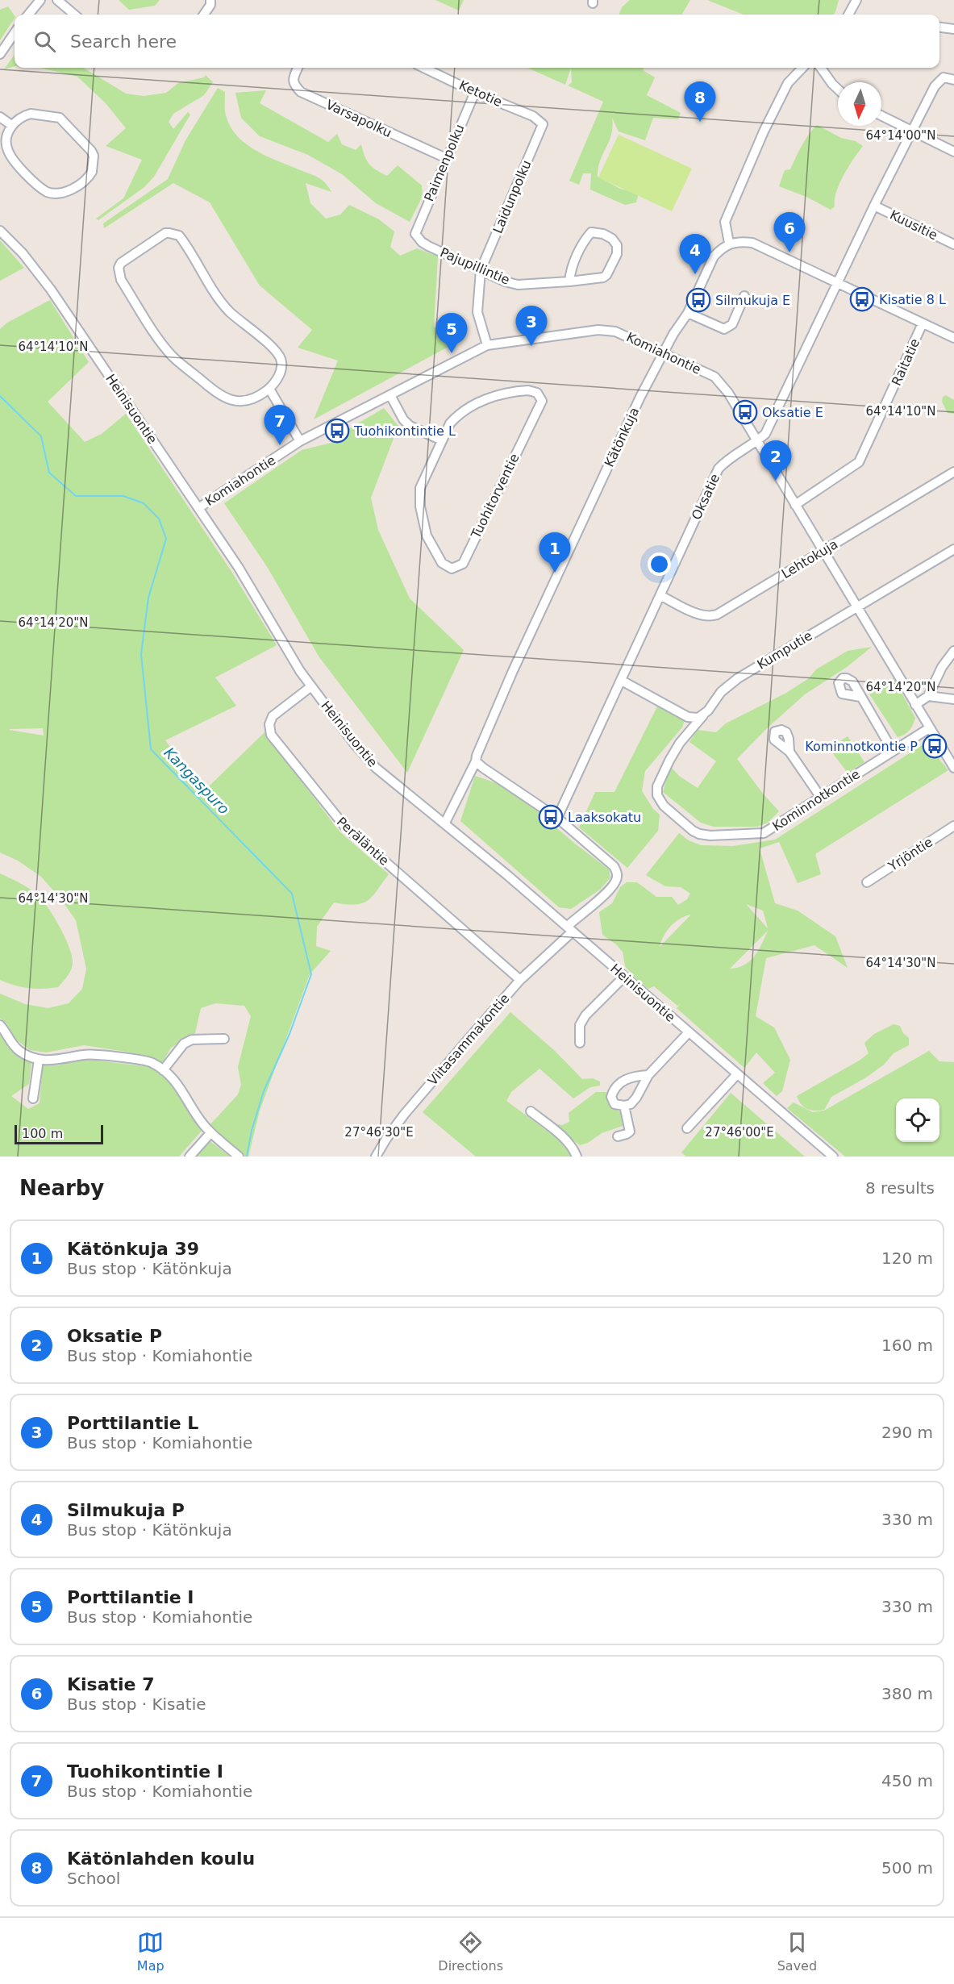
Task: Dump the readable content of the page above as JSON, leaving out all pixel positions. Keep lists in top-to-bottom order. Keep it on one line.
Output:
{"streets":{"street":["Ketotie","Varsapolku","Paimenpolku","Laidunpolku","Kuusitie","Pajupillintie","Komiahontie","Raitatie","Heinisuontie","Kätönkuja","Tuohitorventie","Oksatie","Lehtokuja","Kumputie","Kominnotkontie","Peräläntie","Yrjöntie","Viitasammakontie"]},"crossings":[["Ketotie","Paimenpolku"],["Ketotie","Laidunpolku"],["Varsapolku","Paimenpolku"],["Paimenpolku","Pajupillintie"],["Laidunpolku","Pajupillintie"],["Laidunpolku","Komiahontie"],["Kuusitie","Oksatie"],["Komiahontie","Raitatie"],["Komiahontie","Heinisuontie"],["Komiahontie","Kätönkuja"],["Komiahontie","Oksatie"],["Komiahontie","Lehtokuja"],["Komiahontie","Kumputie"],["Komiahontie","Kominnotkontie"],["Heinisuontie","Kätönkuja"],["Heinisuontie","Peräläntie"],["Heinisuontie","Viitasammakontie"],["Oksatie","Lehtokuja"],["Kumputie","Kominnotkontie"],["Peräläntie","Viitasammakontie"]],"water":["Kangaspuro"],"places":{"bus stop":["Kisatie 8 L","Silmukuja E","Oksatie E","Tuohikontintie L","Kominnotkontie P","Laaksokatu"]},"scale_bar":"100 m","north":"bottom","page":{"search":"Search here","pins":["8","6","4","3","5","7","2","1"],"scale":"100 m","heading":["Nearby","8 results"],"list":[{"mark":"1","name":"Kätönkuja 39","note":"Bus stop · Kätönkuja","value":"120 m"},{"mark":"2","name":"Oksatie P","note":"Bus stop · Komiahontie","value":"160 m"},{"mark":"3","name":"Porttilantie L","note":"Bus stop · Komiahontie","value":"290 m"},{"mark":"4","name":"Silmukuja P","note":"Bus stop · Kätönkuja","value":"330 m"},{"mark":"5","name":"Porttilantie I","note":"Bus stop · Komiahontie","value":"330 m"},{"mark":"6","name":"Kisatie 7","note":"Bus stop · Kisatie","value":"380 m"},{"mark":"7","name":"Tuohikontintie I","note":"Bus stop · Komiahontie","value":"450 m"},{"mark":"8","name":"Kätönlahden koulu","note":"School","value":"500 m"}],"nav":["Map","Directions","Saved"]},"coordinates":["64°14'00\"N","64°14'10\"N","64°14'20\"N","64°14'30\"N","27°46'30\"E","27°46'00\"E"]}
